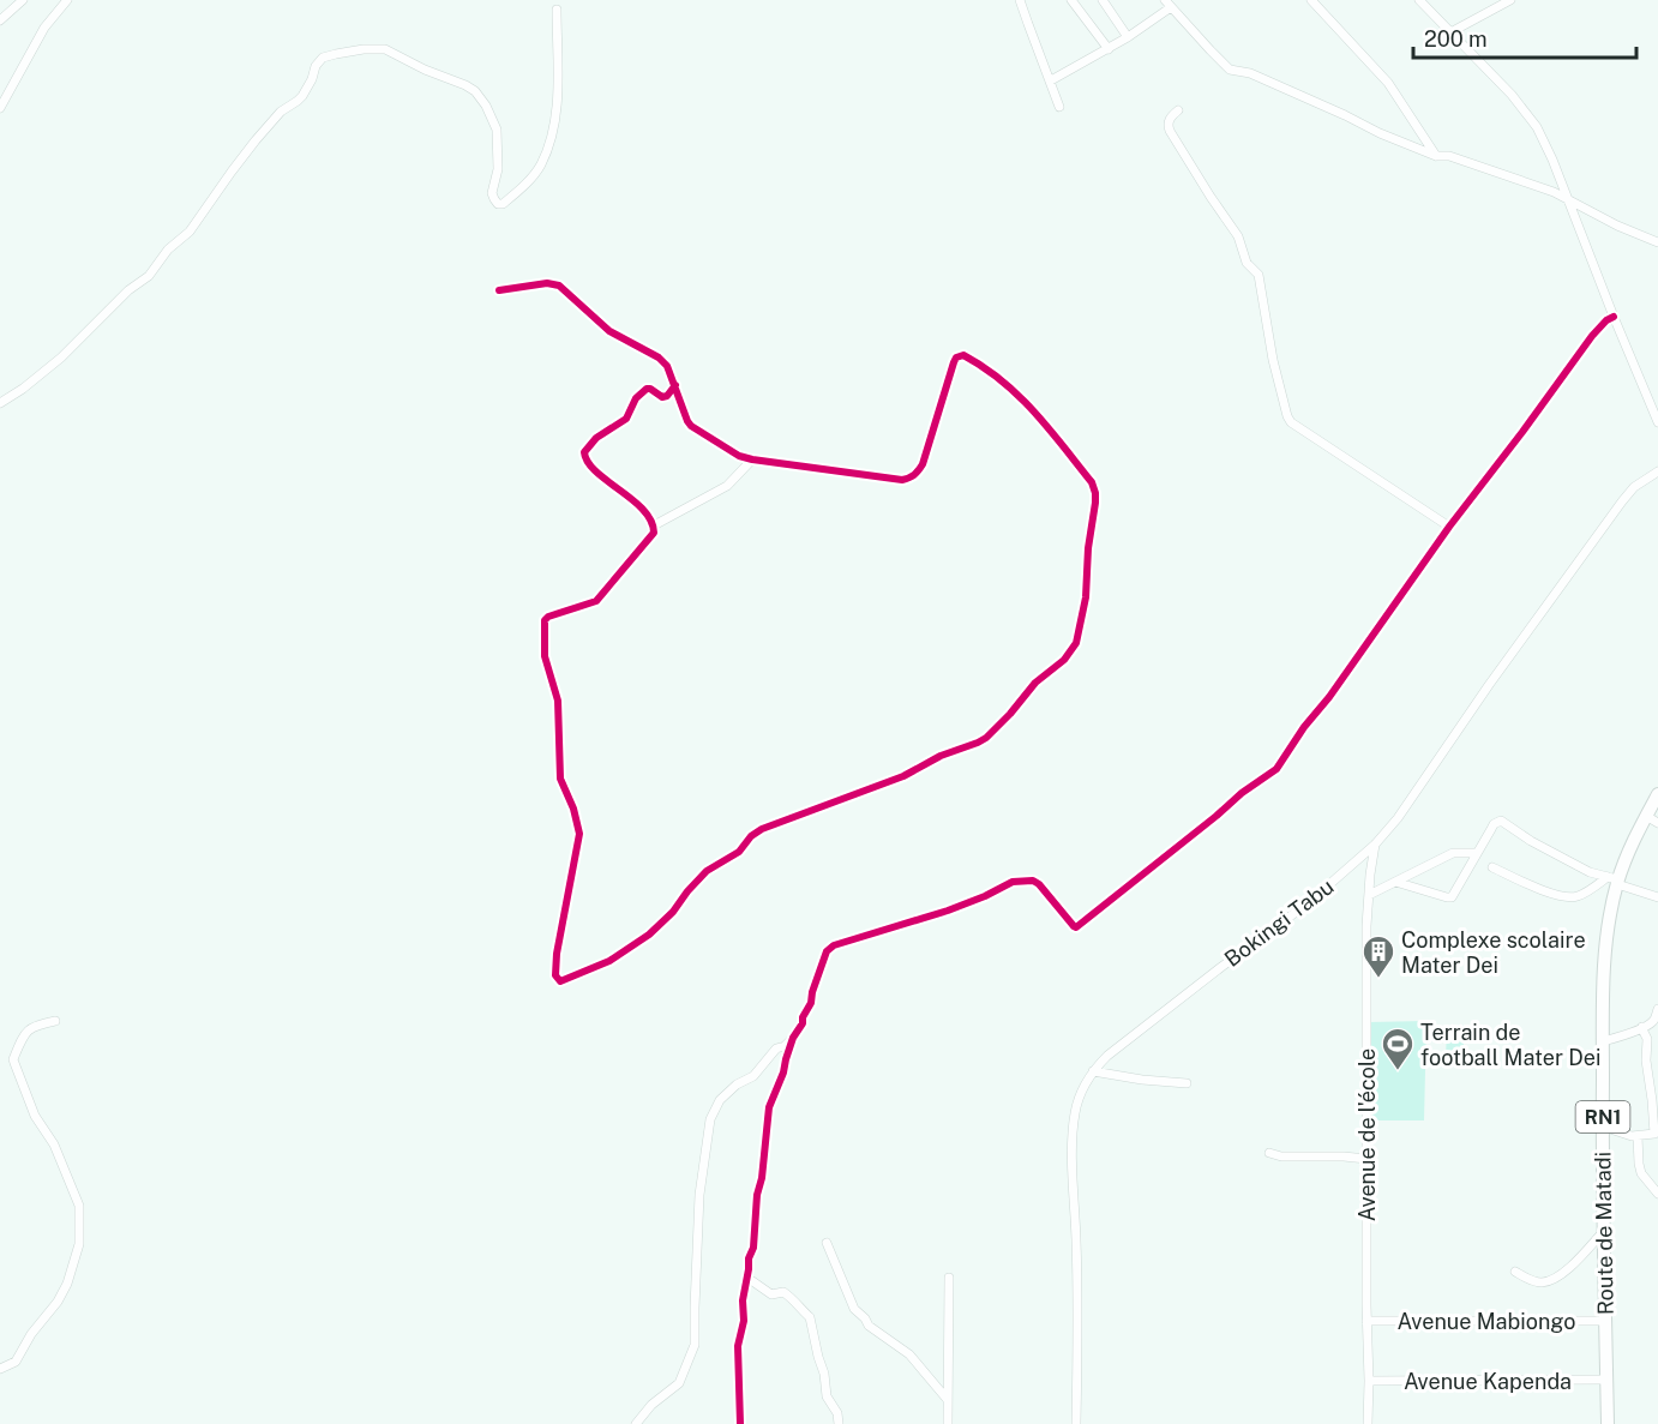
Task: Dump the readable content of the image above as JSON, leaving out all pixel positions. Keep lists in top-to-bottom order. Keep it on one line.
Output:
{"streets":{"highway":["RN1","Route de Matadi"],"street":["Bokingi Tabu","Avenue de l'école","Avenue Mabiongo","Avenue Kapenda"]},"crossings":[["Bokingi Tabu","Avenue de l'école"],["Avenue de l'école","Avenue Mabiongo"],["Avenue de l'école","Avenue Kapenda"],["Route de Matadi","Avenue Mabiongo"],["Route de Matadi","Avenue Kapenda"]],"places":{"building":["Complexe scolaire Mater Dei"],"sports":["Terrain de football Mater Dei"]},"scale_bar":"200 m"}
